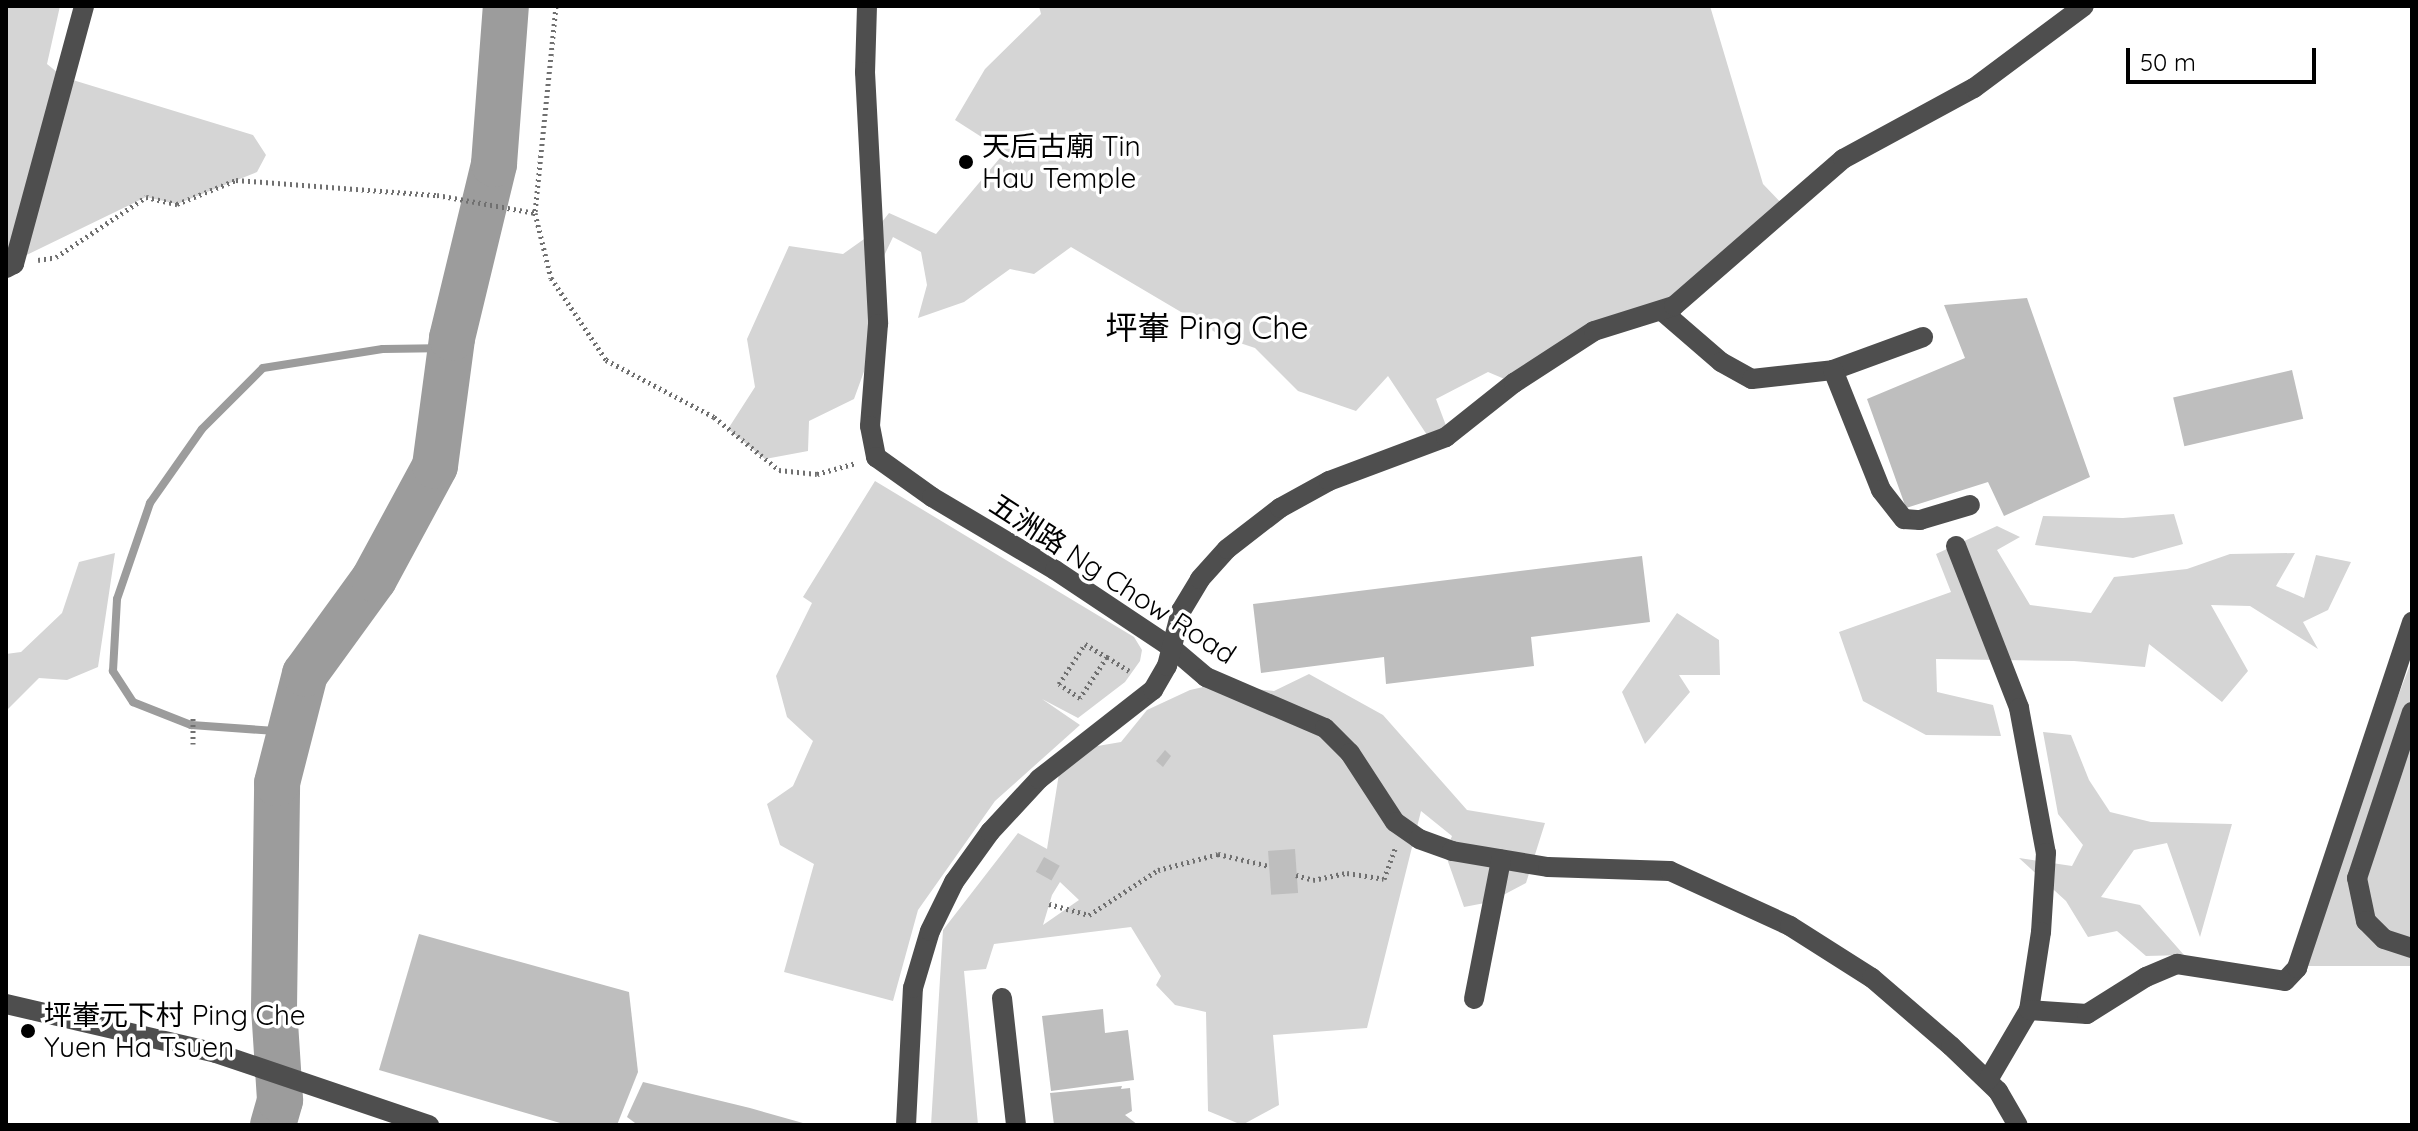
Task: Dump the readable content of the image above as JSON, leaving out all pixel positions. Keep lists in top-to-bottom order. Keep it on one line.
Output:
{"streets":{"street":["五洲路 Ng Chow Road"]},"districts":["坪輋 Ping Che"],"places":["天后古廟 Tin Hau Temple","坪輋元下村 Ping Che Yuen Ha Tsuen"],"scale_bar":"50 m"}
